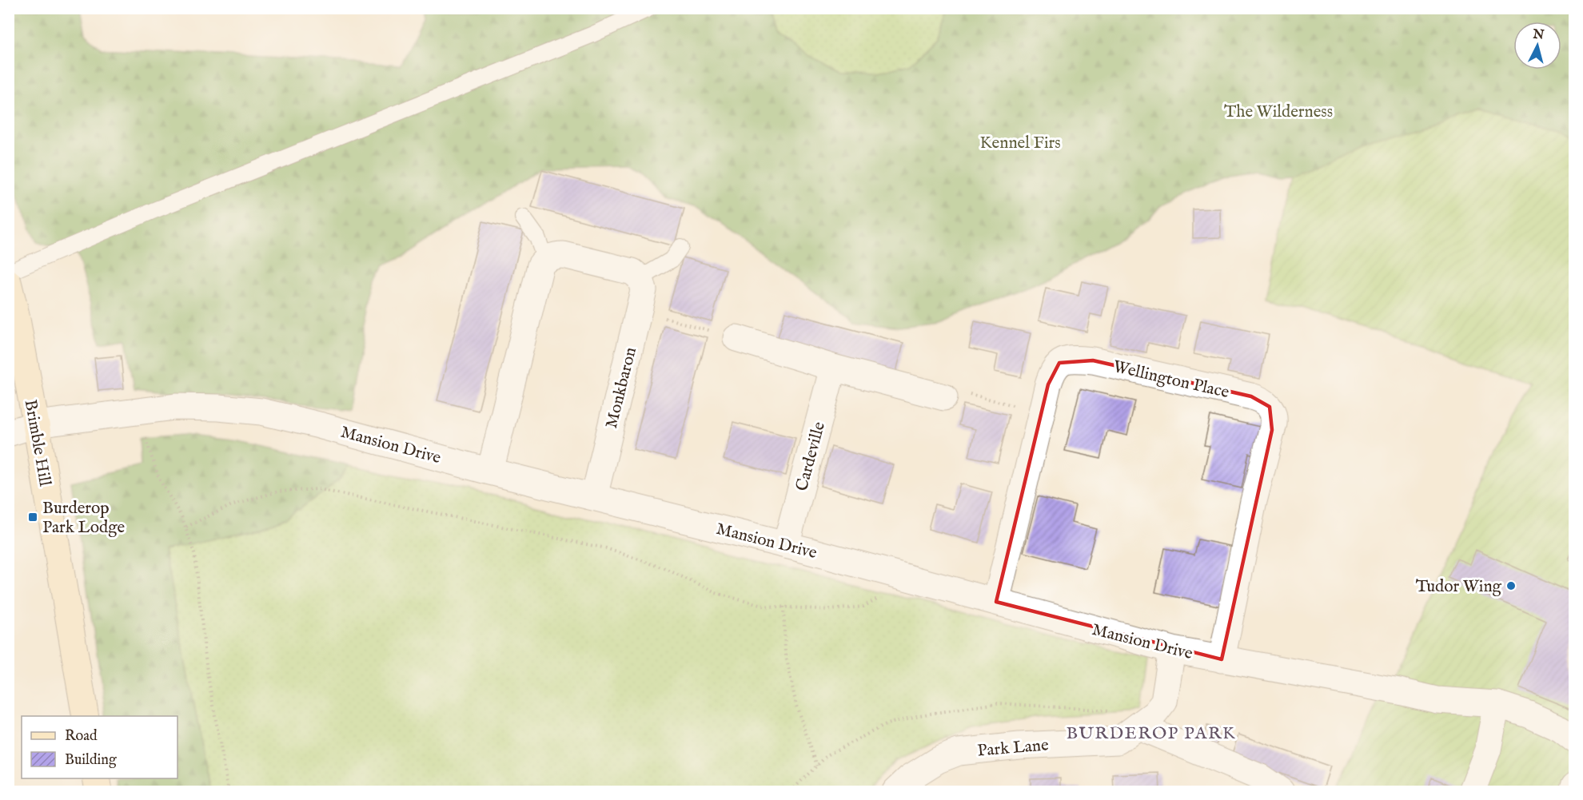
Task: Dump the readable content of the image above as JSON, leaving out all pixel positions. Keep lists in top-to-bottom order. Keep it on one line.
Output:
{"streets":{"main road":["Brimble Hill"],"street":["Wellington Place","Monkbaron","Mansion Drive","Cardeville","Park Lane"]},"crossings":[["Wellington Place","Mansion Drive"],["Monkbaron","Mansion Drive"],["Brimble Hill","Mansion Drive"],["Mansion Drive","Cardeville"],["Mansion Drive","Park Lane"]],"districts":["BURDEROP PARK"],"parks":["The Wilderness","Kennel Firs"],"places":{"transit":["Burderop Park Lodge"],"other":["Tudor Wing"]},"legend":["Road","Building"],"north":"top"}
